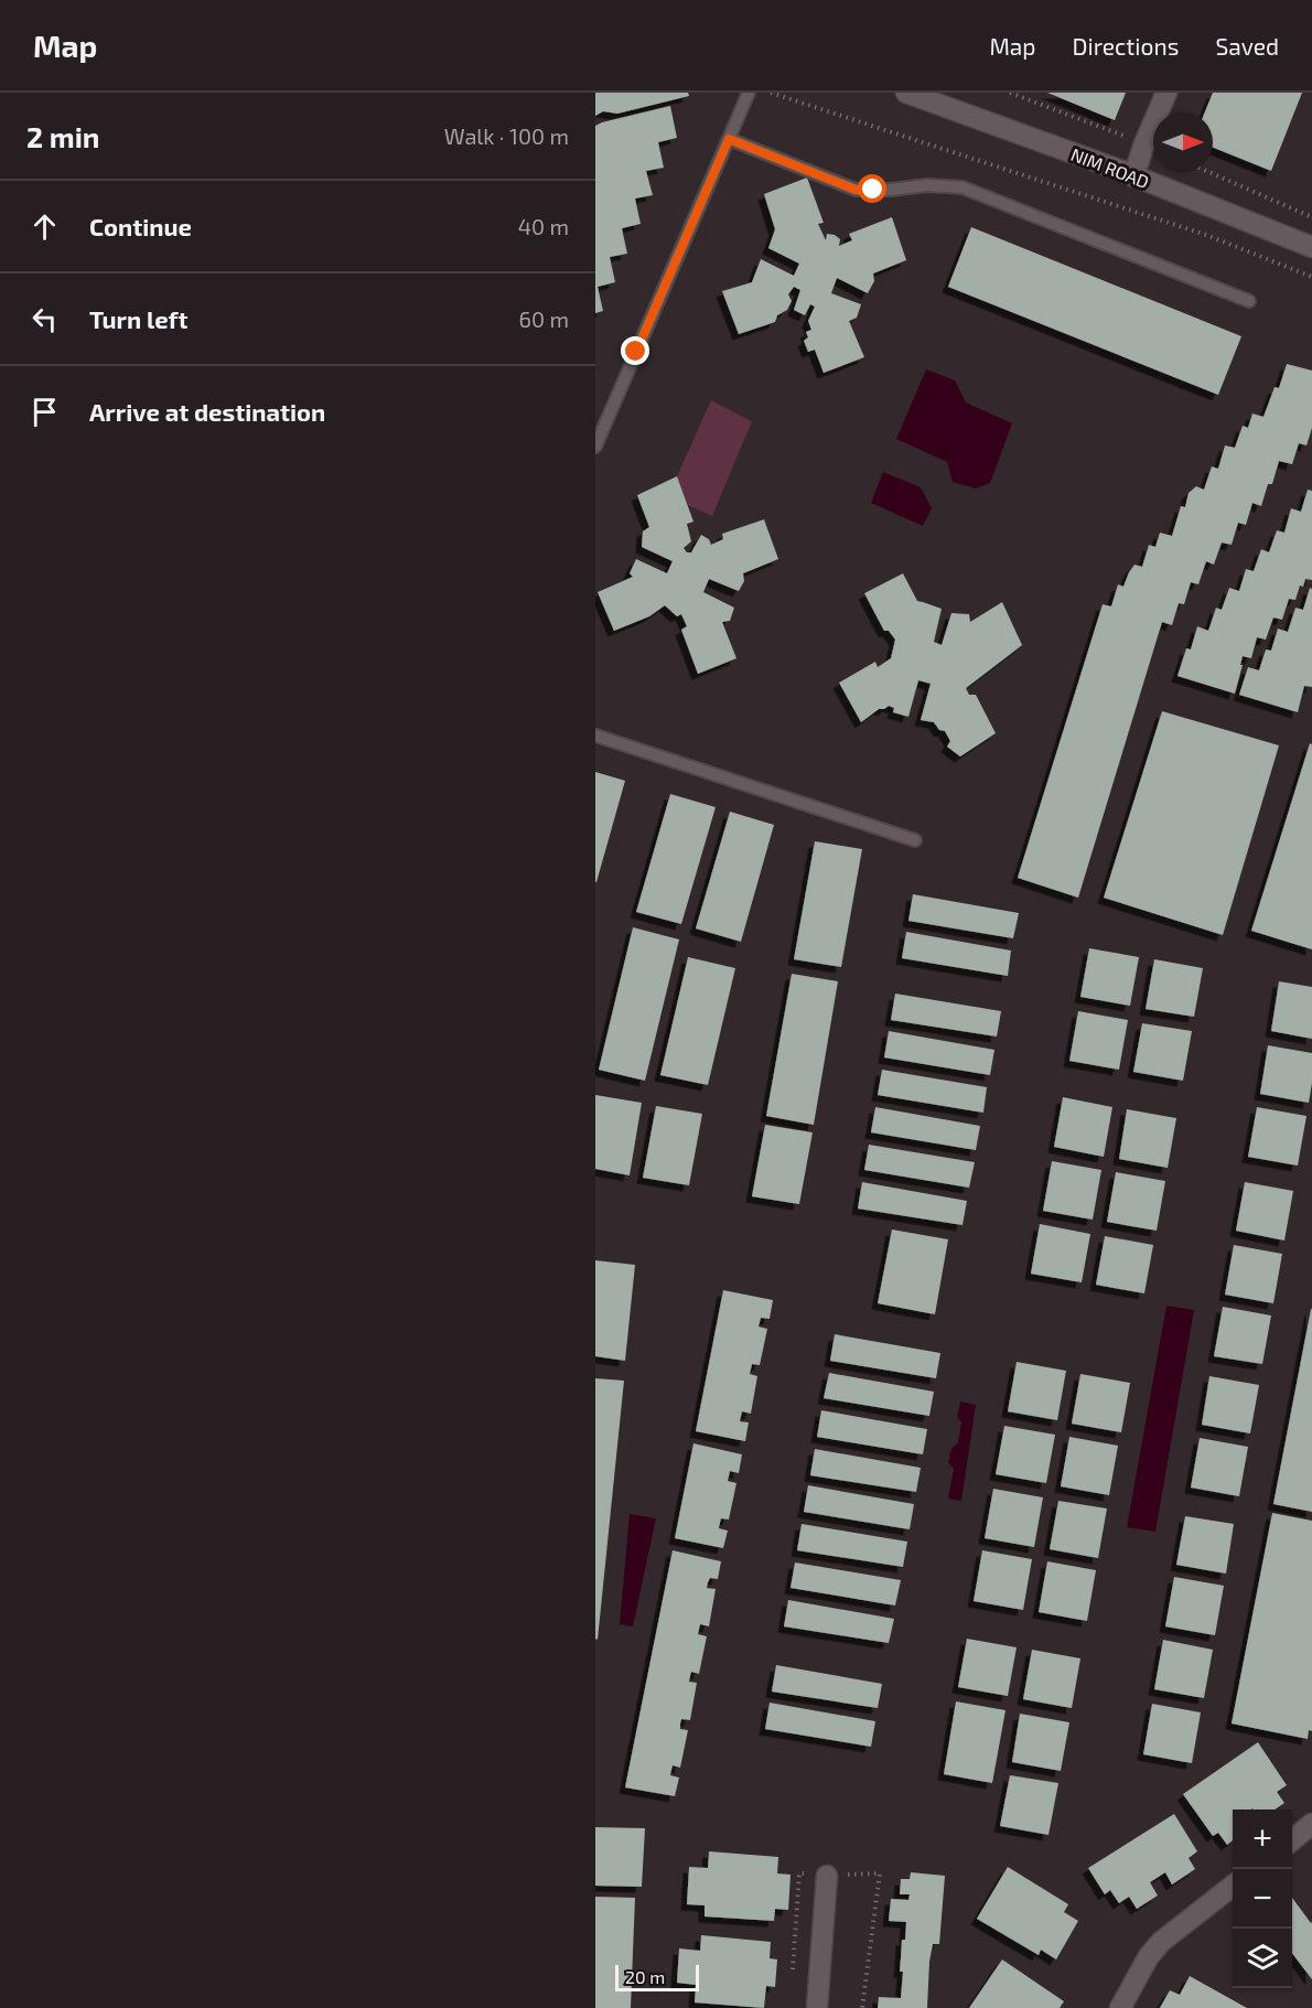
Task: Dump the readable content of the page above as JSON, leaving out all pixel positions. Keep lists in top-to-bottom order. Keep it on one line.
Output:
{"streets":{"street":["NIM ROAD"]},"scale_bar":"20 m","north":"right","page":{"header":"Map","nav":["Map","Directions","Saved"],"heading":["2 min","Walk · 100 m"],"list":[["Continue","40 m"],["Turn left","60 m"],"Arrive at destination"],"map_buttons":["+","−"],"scale":"20 m"}}
